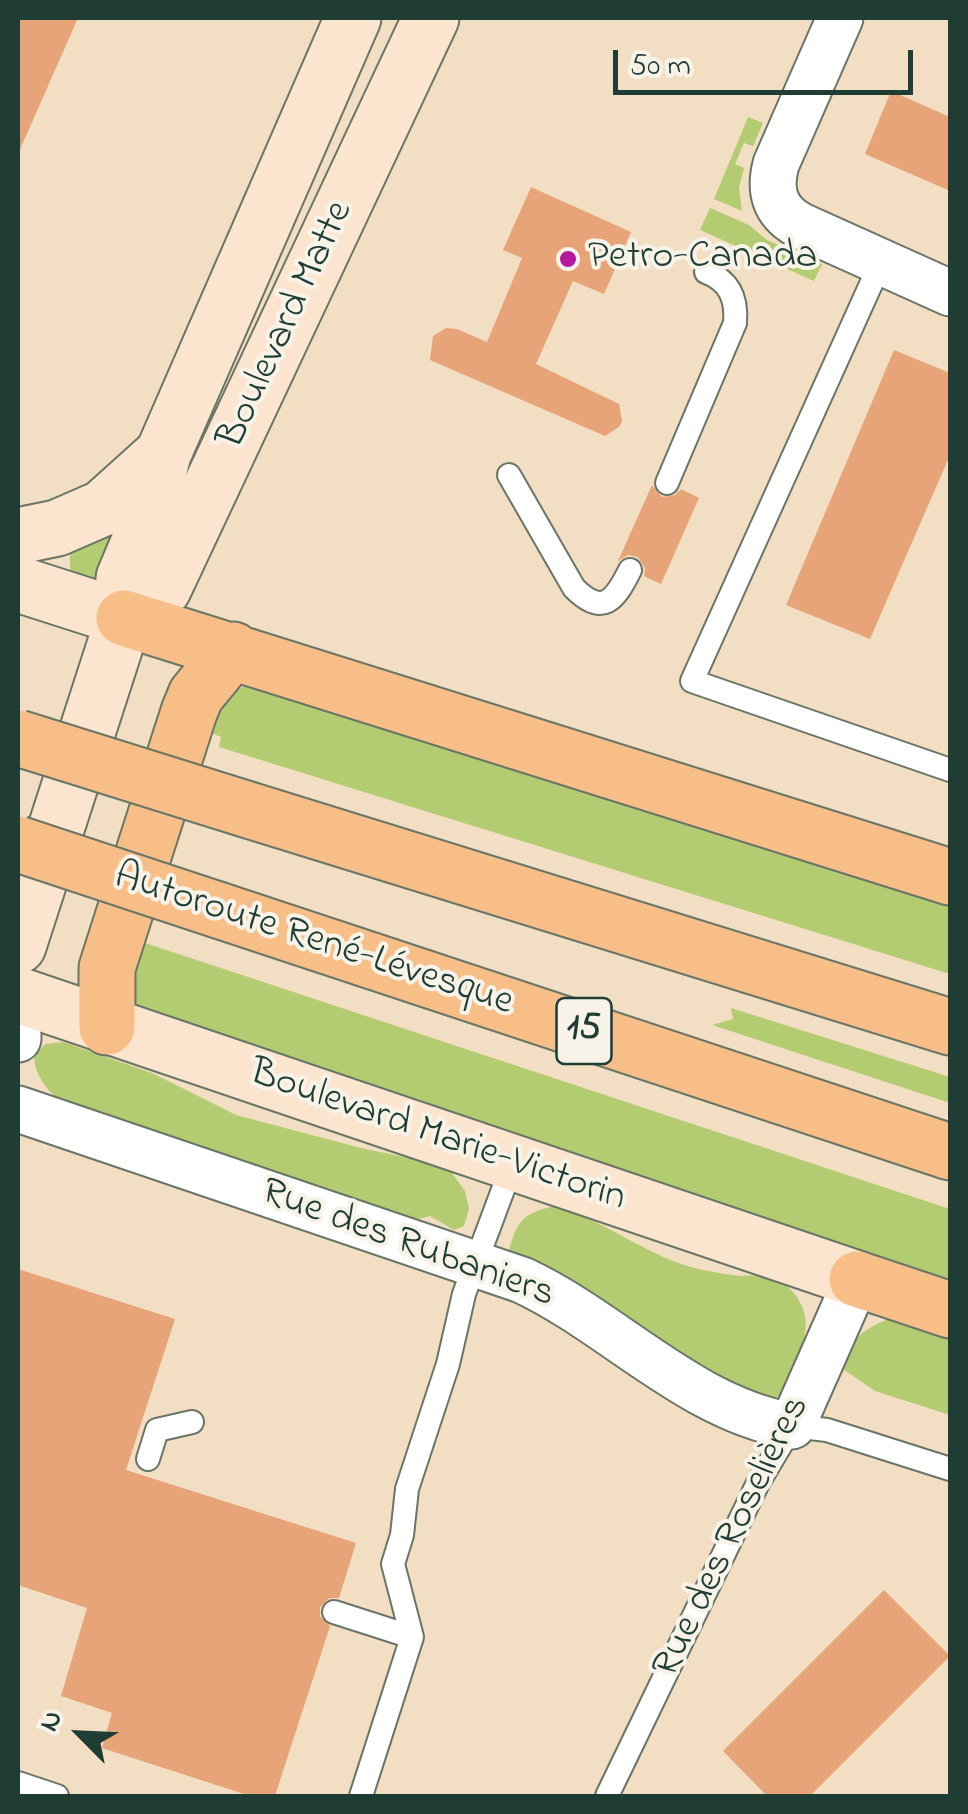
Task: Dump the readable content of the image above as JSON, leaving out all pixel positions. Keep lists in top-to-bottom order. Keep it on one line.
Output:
{"streets":{"highway":["Autoroute René-Lévesque","15"],"main road":["Boulevard Matte","Boulevard Marie-Victorin"],"street":["Rue des Rubaniers","Rue des Roselières"]},"crossings":[["Boulevard Marie-Victorin","Rue des Roselières"],["Rue des Rubaniers","Rue des Roselières"]],"places":["Petro-Canada"],"scale_bar":"50 m","north":"top left"}
